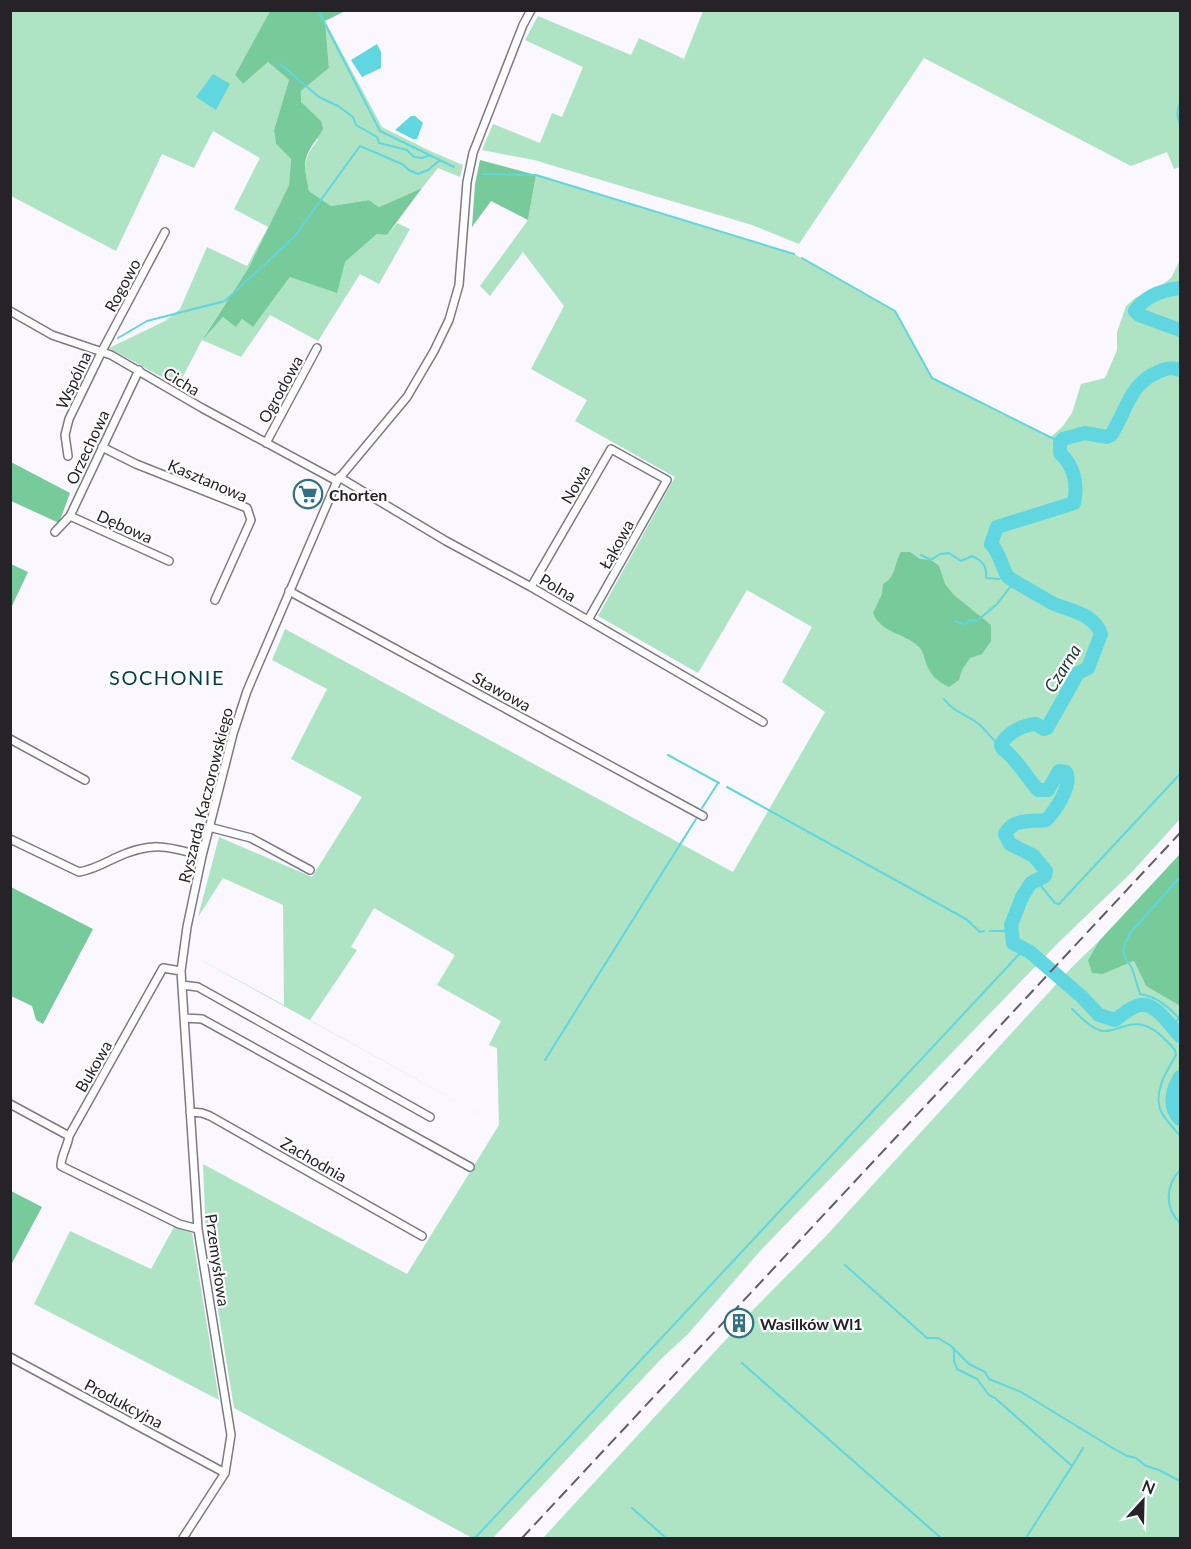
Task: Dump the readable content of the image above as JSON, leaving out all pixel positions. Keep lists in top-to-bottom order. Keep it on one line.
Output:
{"streets":{"street":["Rogowo","Wspólna","Cicha","Ogrodowa","Orzechowa","Kasztanowa","Nowa","Dębowa","Łąkowa","Polna","Stawowa","Ryszarda Kaczorowskiego","Bukowa","Zachodnia","Przemysłowa","Produkcyjna"]},"crossings":[["Rogowo","Wspólna"],["Rogowo","Cicha"],["Wspólna","Cicha"],["Cicha","Ogrodowa"],["Cicha","Orzechowa"],["Cicha","Polna"],["Cicha","Ryszarda Kaczorowskiego"],["Orzechowa","Kasztanowa"],["Orzechowa","Dębowa"],["Nowa","Łąkowa"],["Nowa","Polna"],["Łąkowa","Polna"],["Polna","Ryszarda Kaczorowskiego"],["Stawowa","Ryszarda Kaczorowskiego"],["Ryszarda Kaczorowskiego","Bukowa"],["Ryszarda Kaczorowskiego","Przemysłowa"],["Bukowa","Przemysłowa"],["Zachodnia","Przemysłowa"],["Przemysłowa","Produkcyjna"]],"districts":["SOCHONIE"],"water":["Czarna"],"places":{"supermarket":["Chorten"],"building":["Wasilków Wl1"]},"north":"top"}
